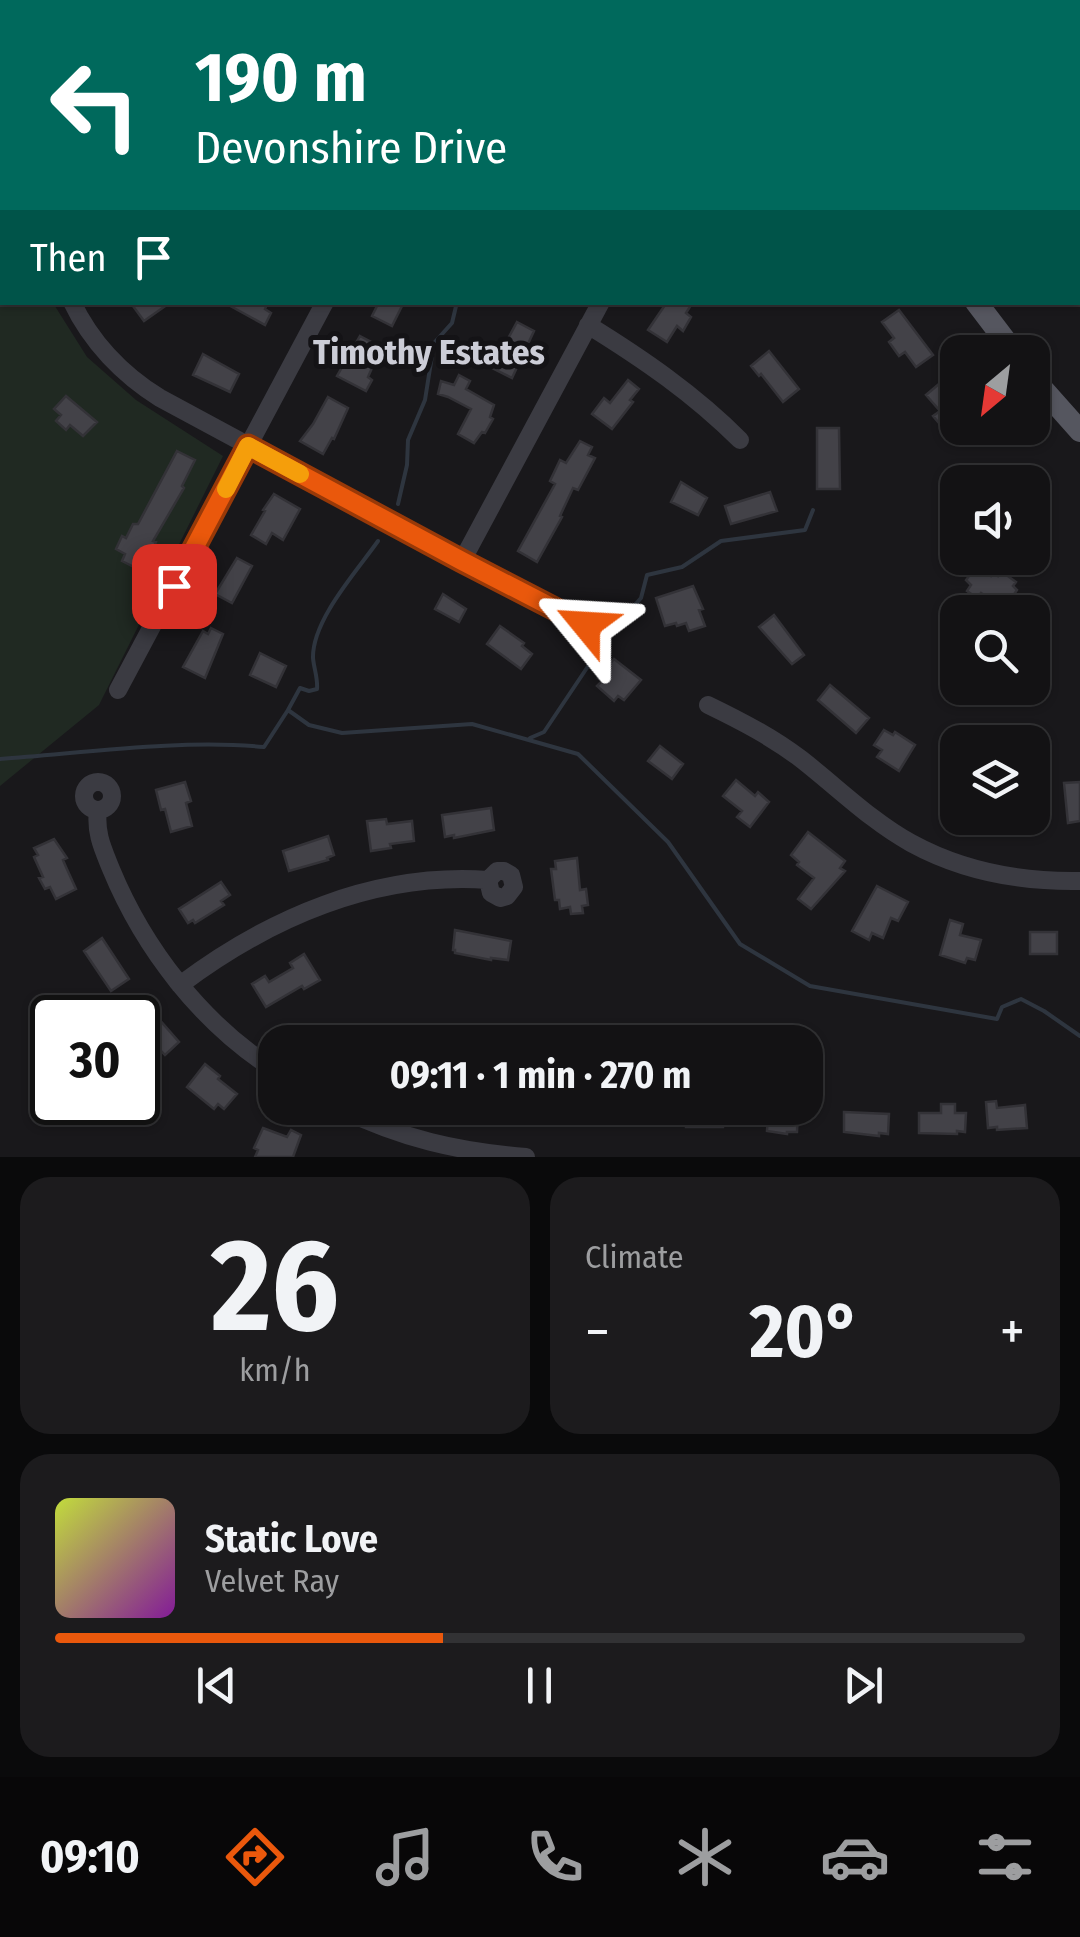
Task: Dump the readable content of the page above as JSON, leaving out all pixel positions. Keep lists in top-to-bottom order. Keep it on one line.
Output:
{"districts":["Timothy Estates"],"north":"bottom left","page":{"turn":["190 m","Devonshire Drive"],"then":"Then","limit":"30","trip":"09:11 · 1 min · 270 m","tile":[["26","km/h"],"Climate"],"heat":["−","20°","+"],"song":["Static Love","Velvet Ray"],"tabs":"09:10"}}
